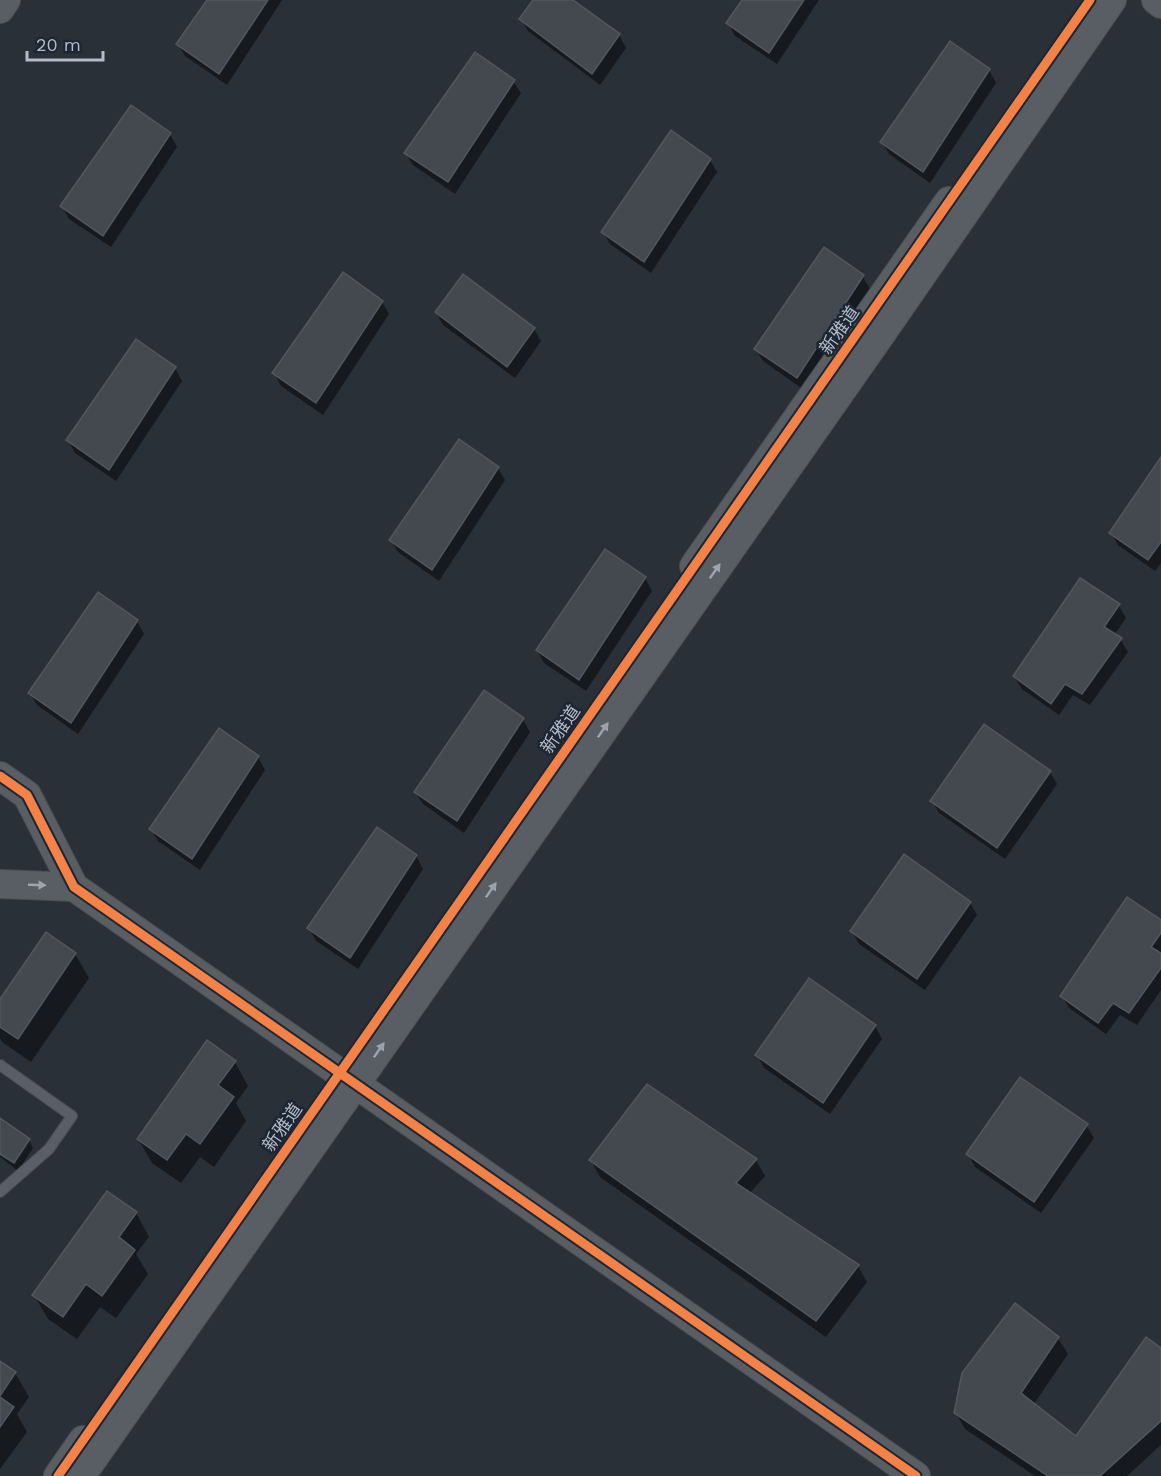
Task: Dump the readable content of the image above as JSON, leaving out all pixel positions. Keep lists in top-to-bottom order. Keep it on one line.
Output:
{"streets":{"street":["新雅道"]},"scale_bar":"20 m"}
